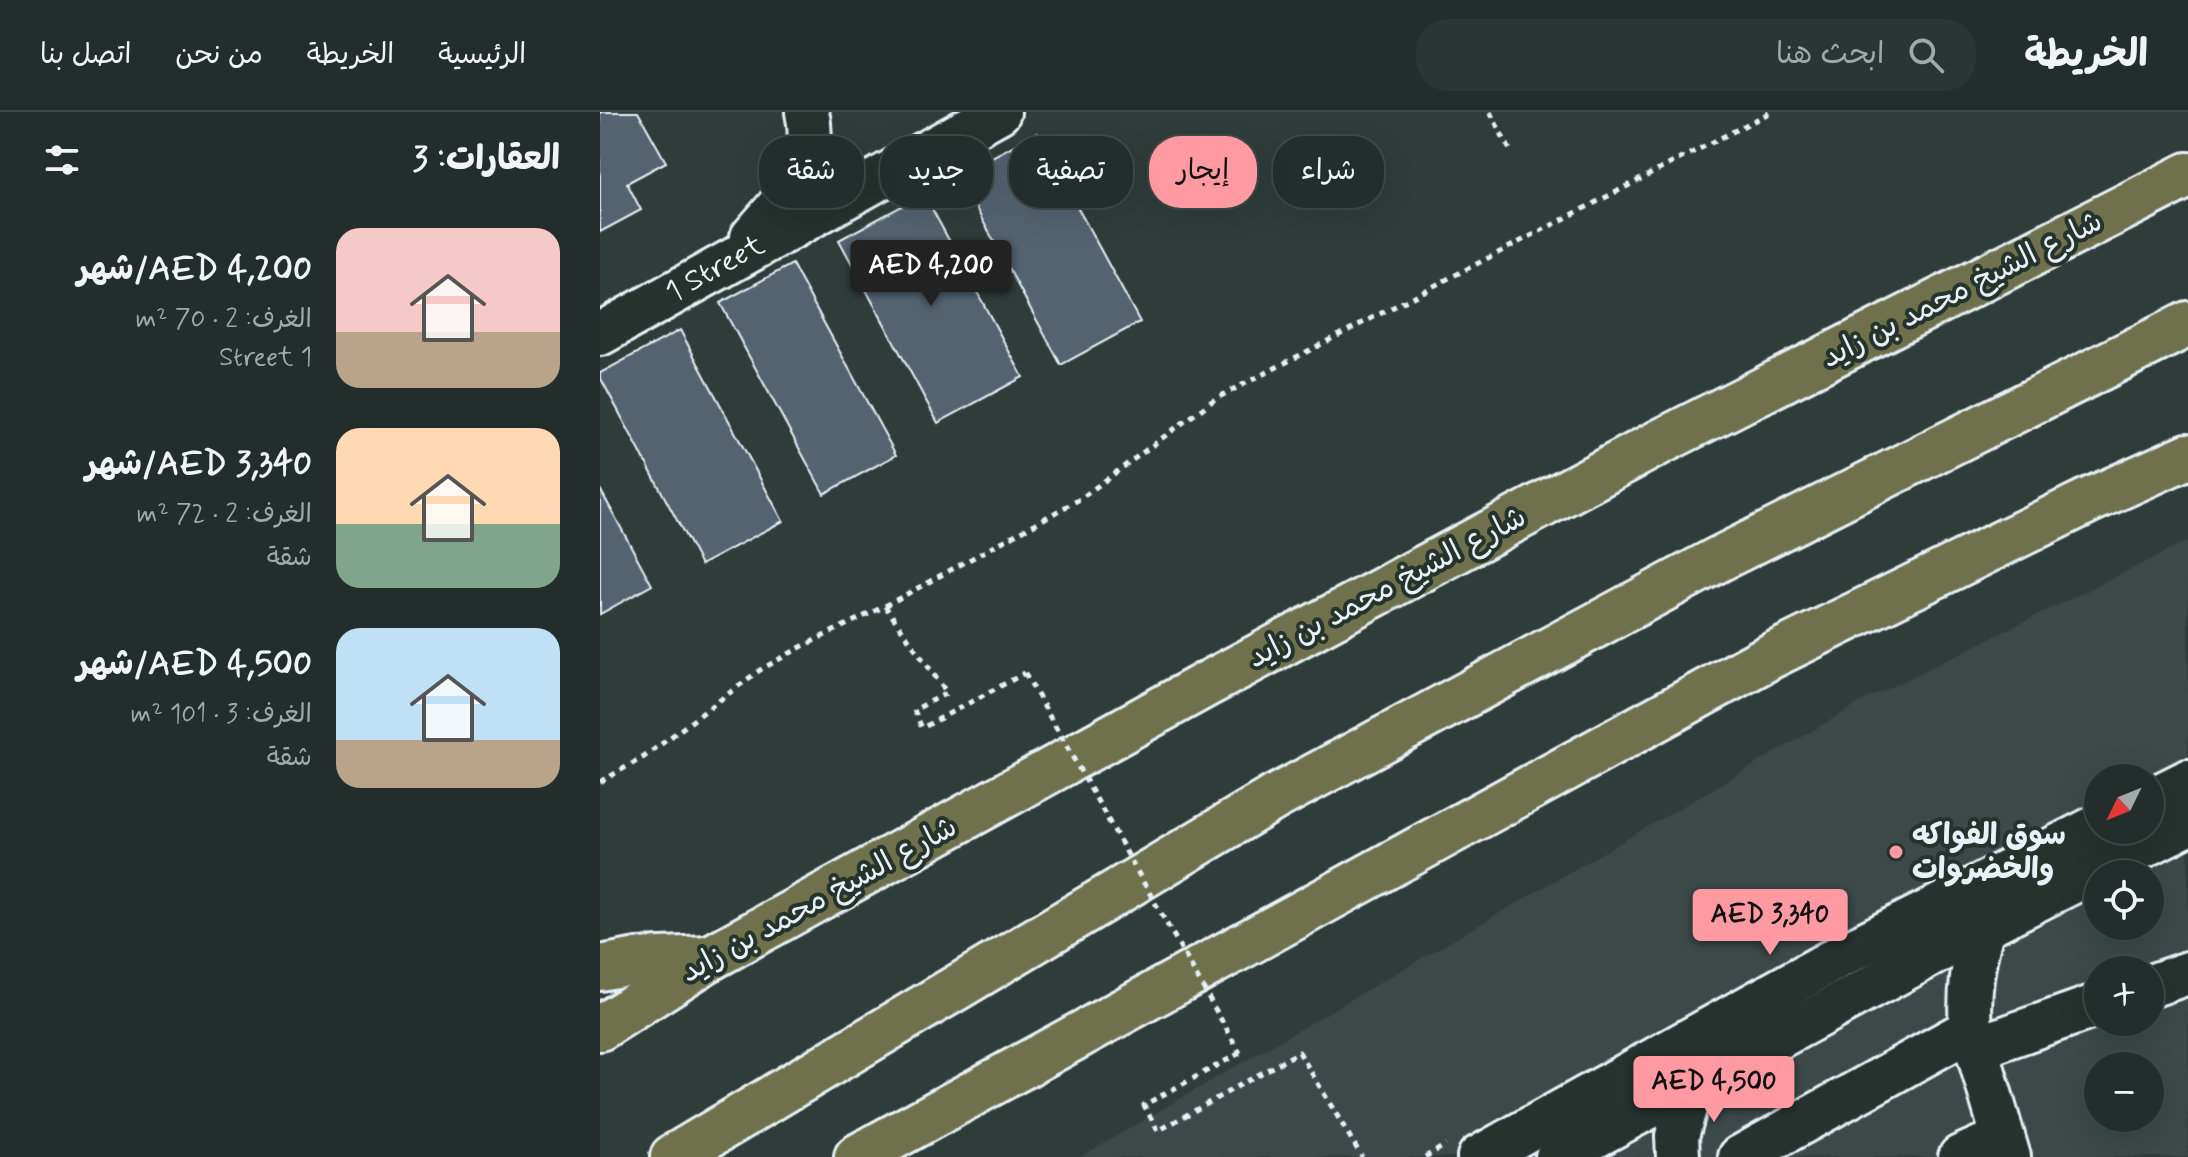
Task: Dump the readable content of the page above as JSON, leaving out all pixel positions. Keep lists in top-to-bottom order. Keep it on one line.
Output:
{"streets":{"highway":["شارع الشيخ محمد بن زايد"],"street":["1 Street"]},"places":["سوق الفواكه والخضروات"],"north":"bottom left","page":{"header":"الخريطة","search":"ابحث هنا","nav":["الرئيسية","الخريطة","من نحن","اتصل بنا"],"heading":"العقارات: 3","chip":["شراء","إيجار","تصفية","جديد","شقة"],"list":[{"name":"AED 4,200/شهر","note":"الغرف: 2 · 70 m² · 1 Street"},{"name":"AED 3,340/شهر","note":"الغرف: 2 · 72 m² · شقة"},{"name":"AED 4,500/شهر","note":"الغرف: 3 · 101 m² · شقة"}],"price":["AED 4,200","AED 3,340","AED 4,500"],"map_buttons":["+","−"]}}
